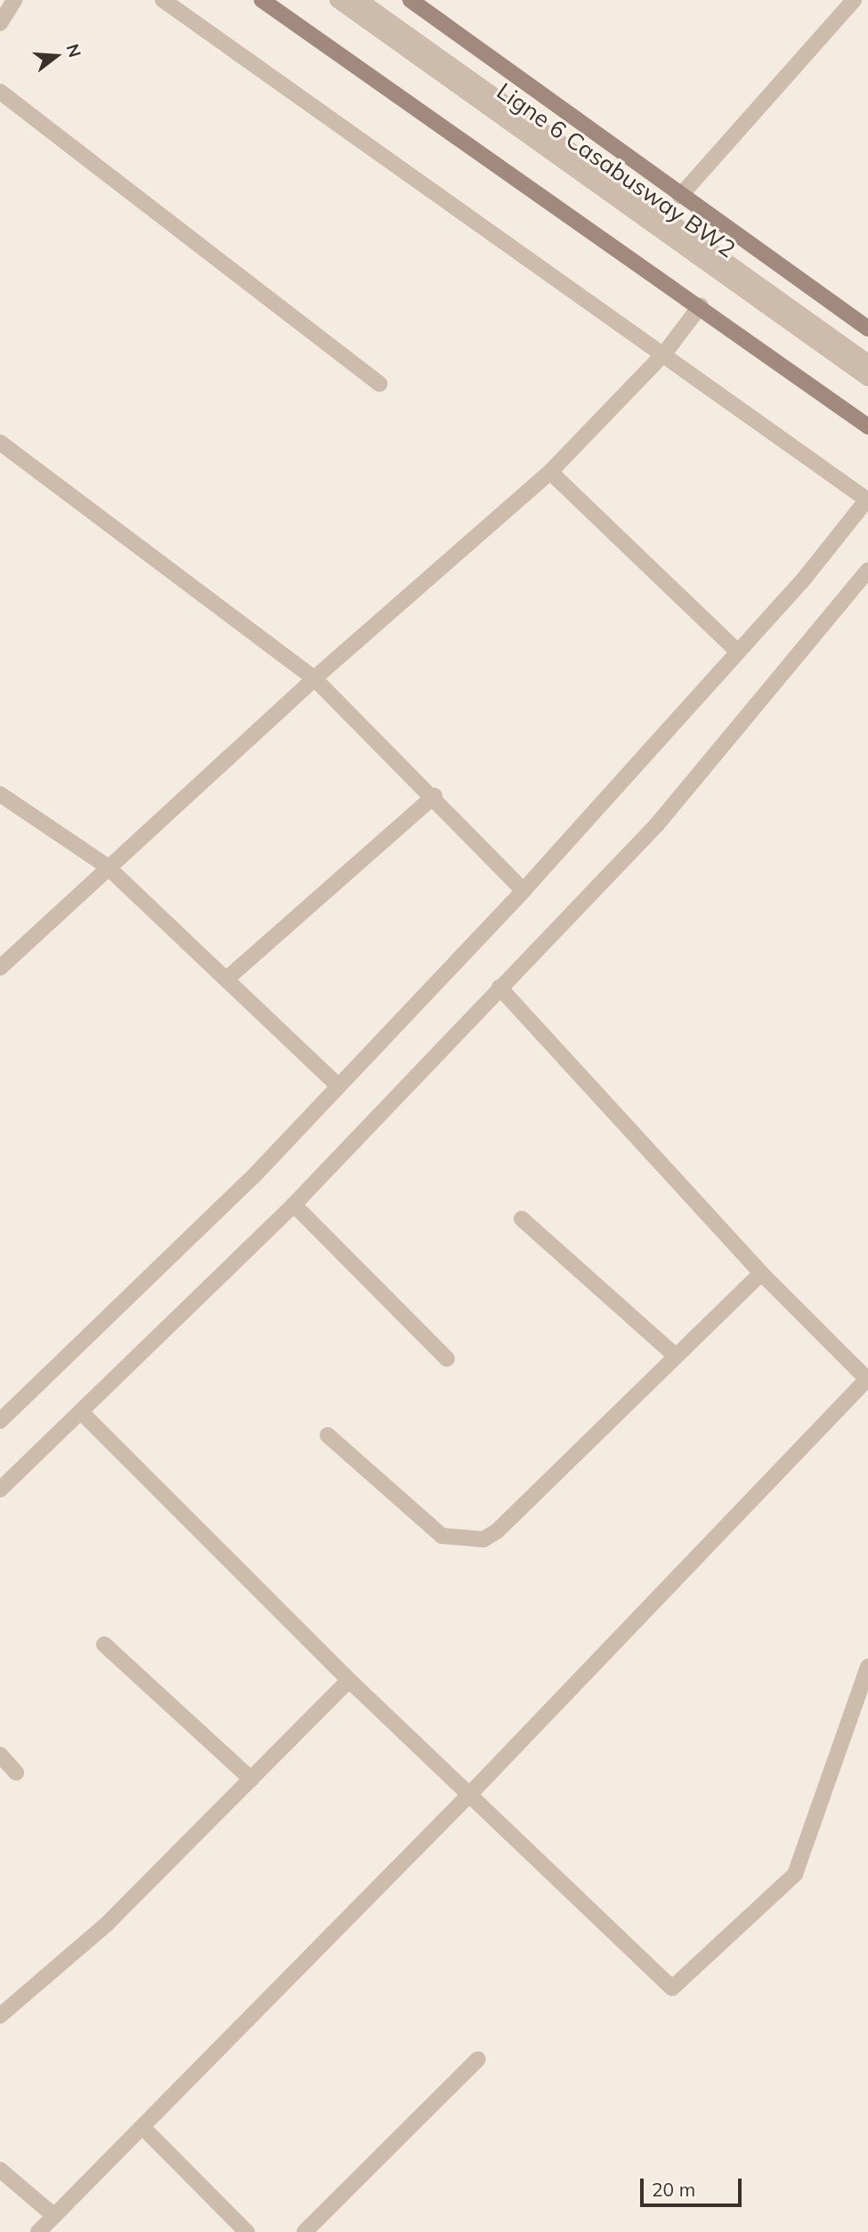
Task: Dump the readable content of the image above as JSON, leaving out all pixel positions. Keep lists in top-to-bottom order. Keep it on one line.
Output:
{"streets":{"street":["Ligne 6 Casabusway BW2"]},"scale_bar":"20 m","north":"right"}
